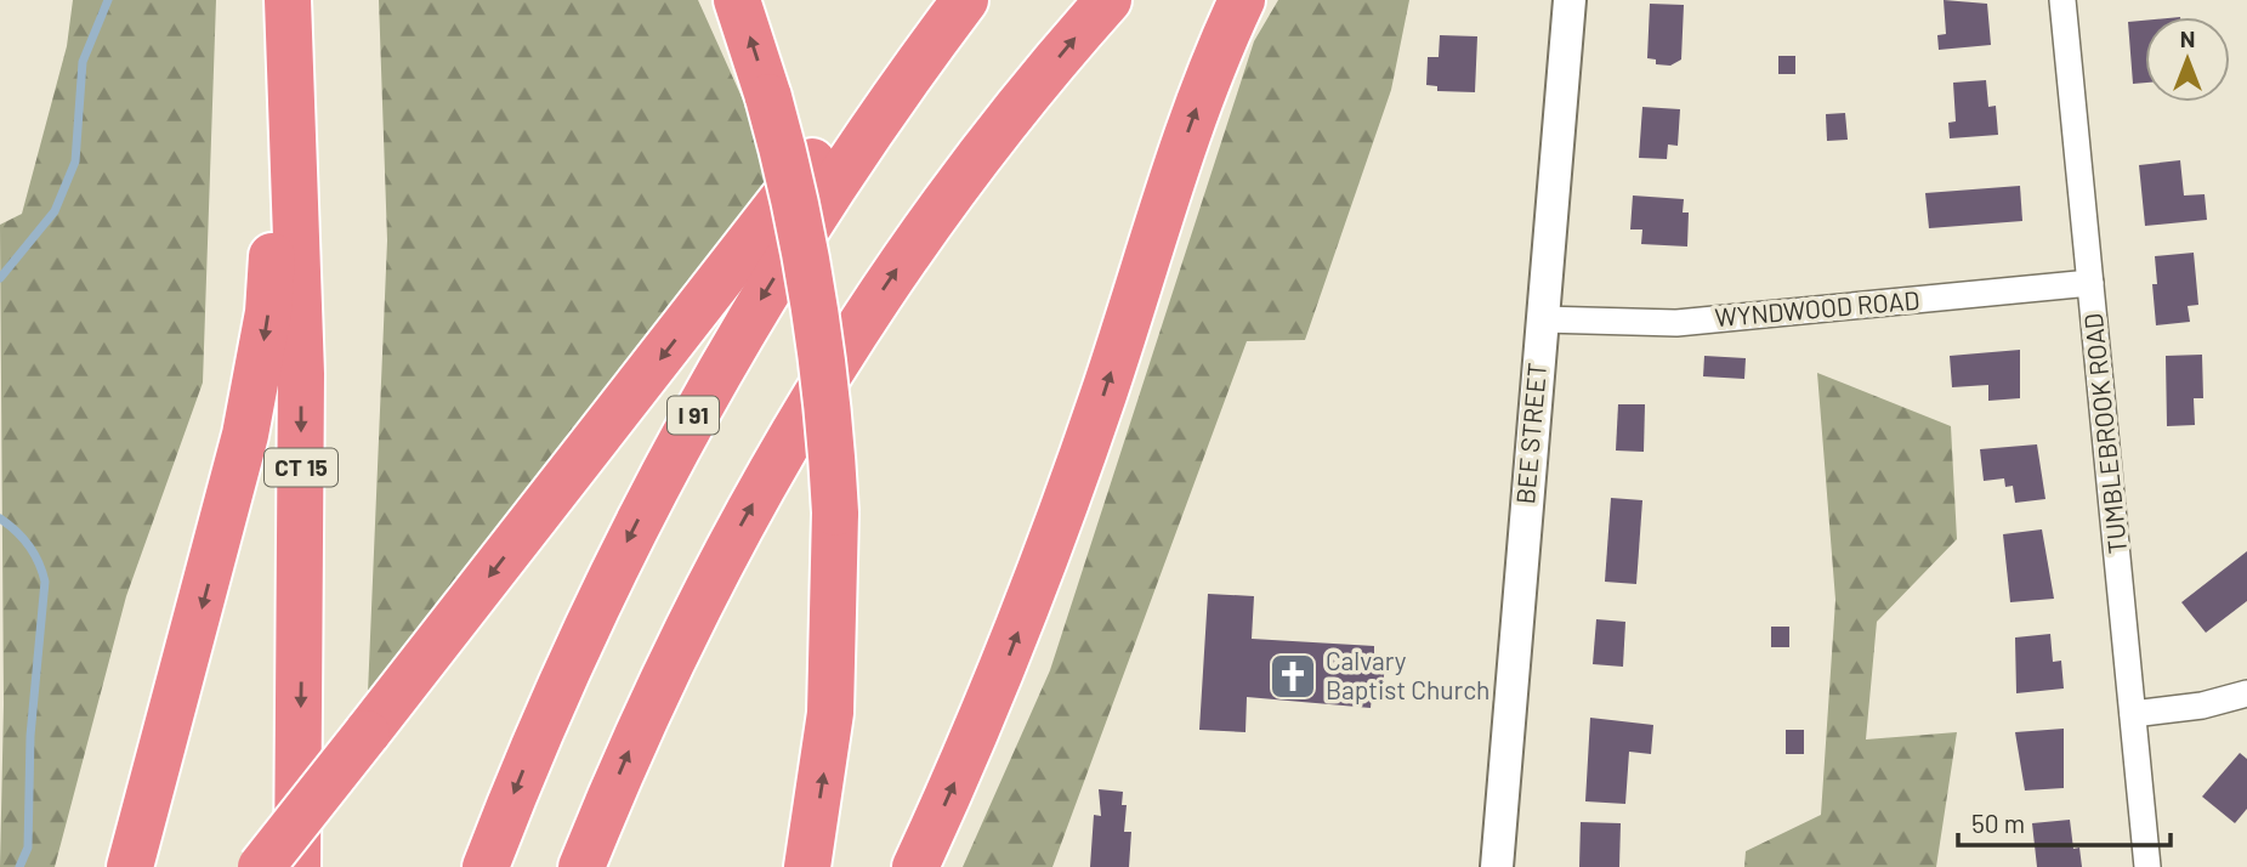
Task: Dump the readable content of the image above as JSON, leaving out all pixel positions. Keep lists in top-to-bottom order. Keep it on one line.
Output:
{"streets":{"highway":["I 91","CT 15"],"street":["WYNDWOOD ROAD","BEE STREET","TUMBLEBROOK ROAD"]},"crossings":[["WYNDWOOD ROAD","BEE STREET"],["WYNDWOOD ROAD","TUMBLEBROOK ROAD"]],"places":{"church":["Calvary Baptist Church"]},"scale_bar":"50 m","north":"top"}
